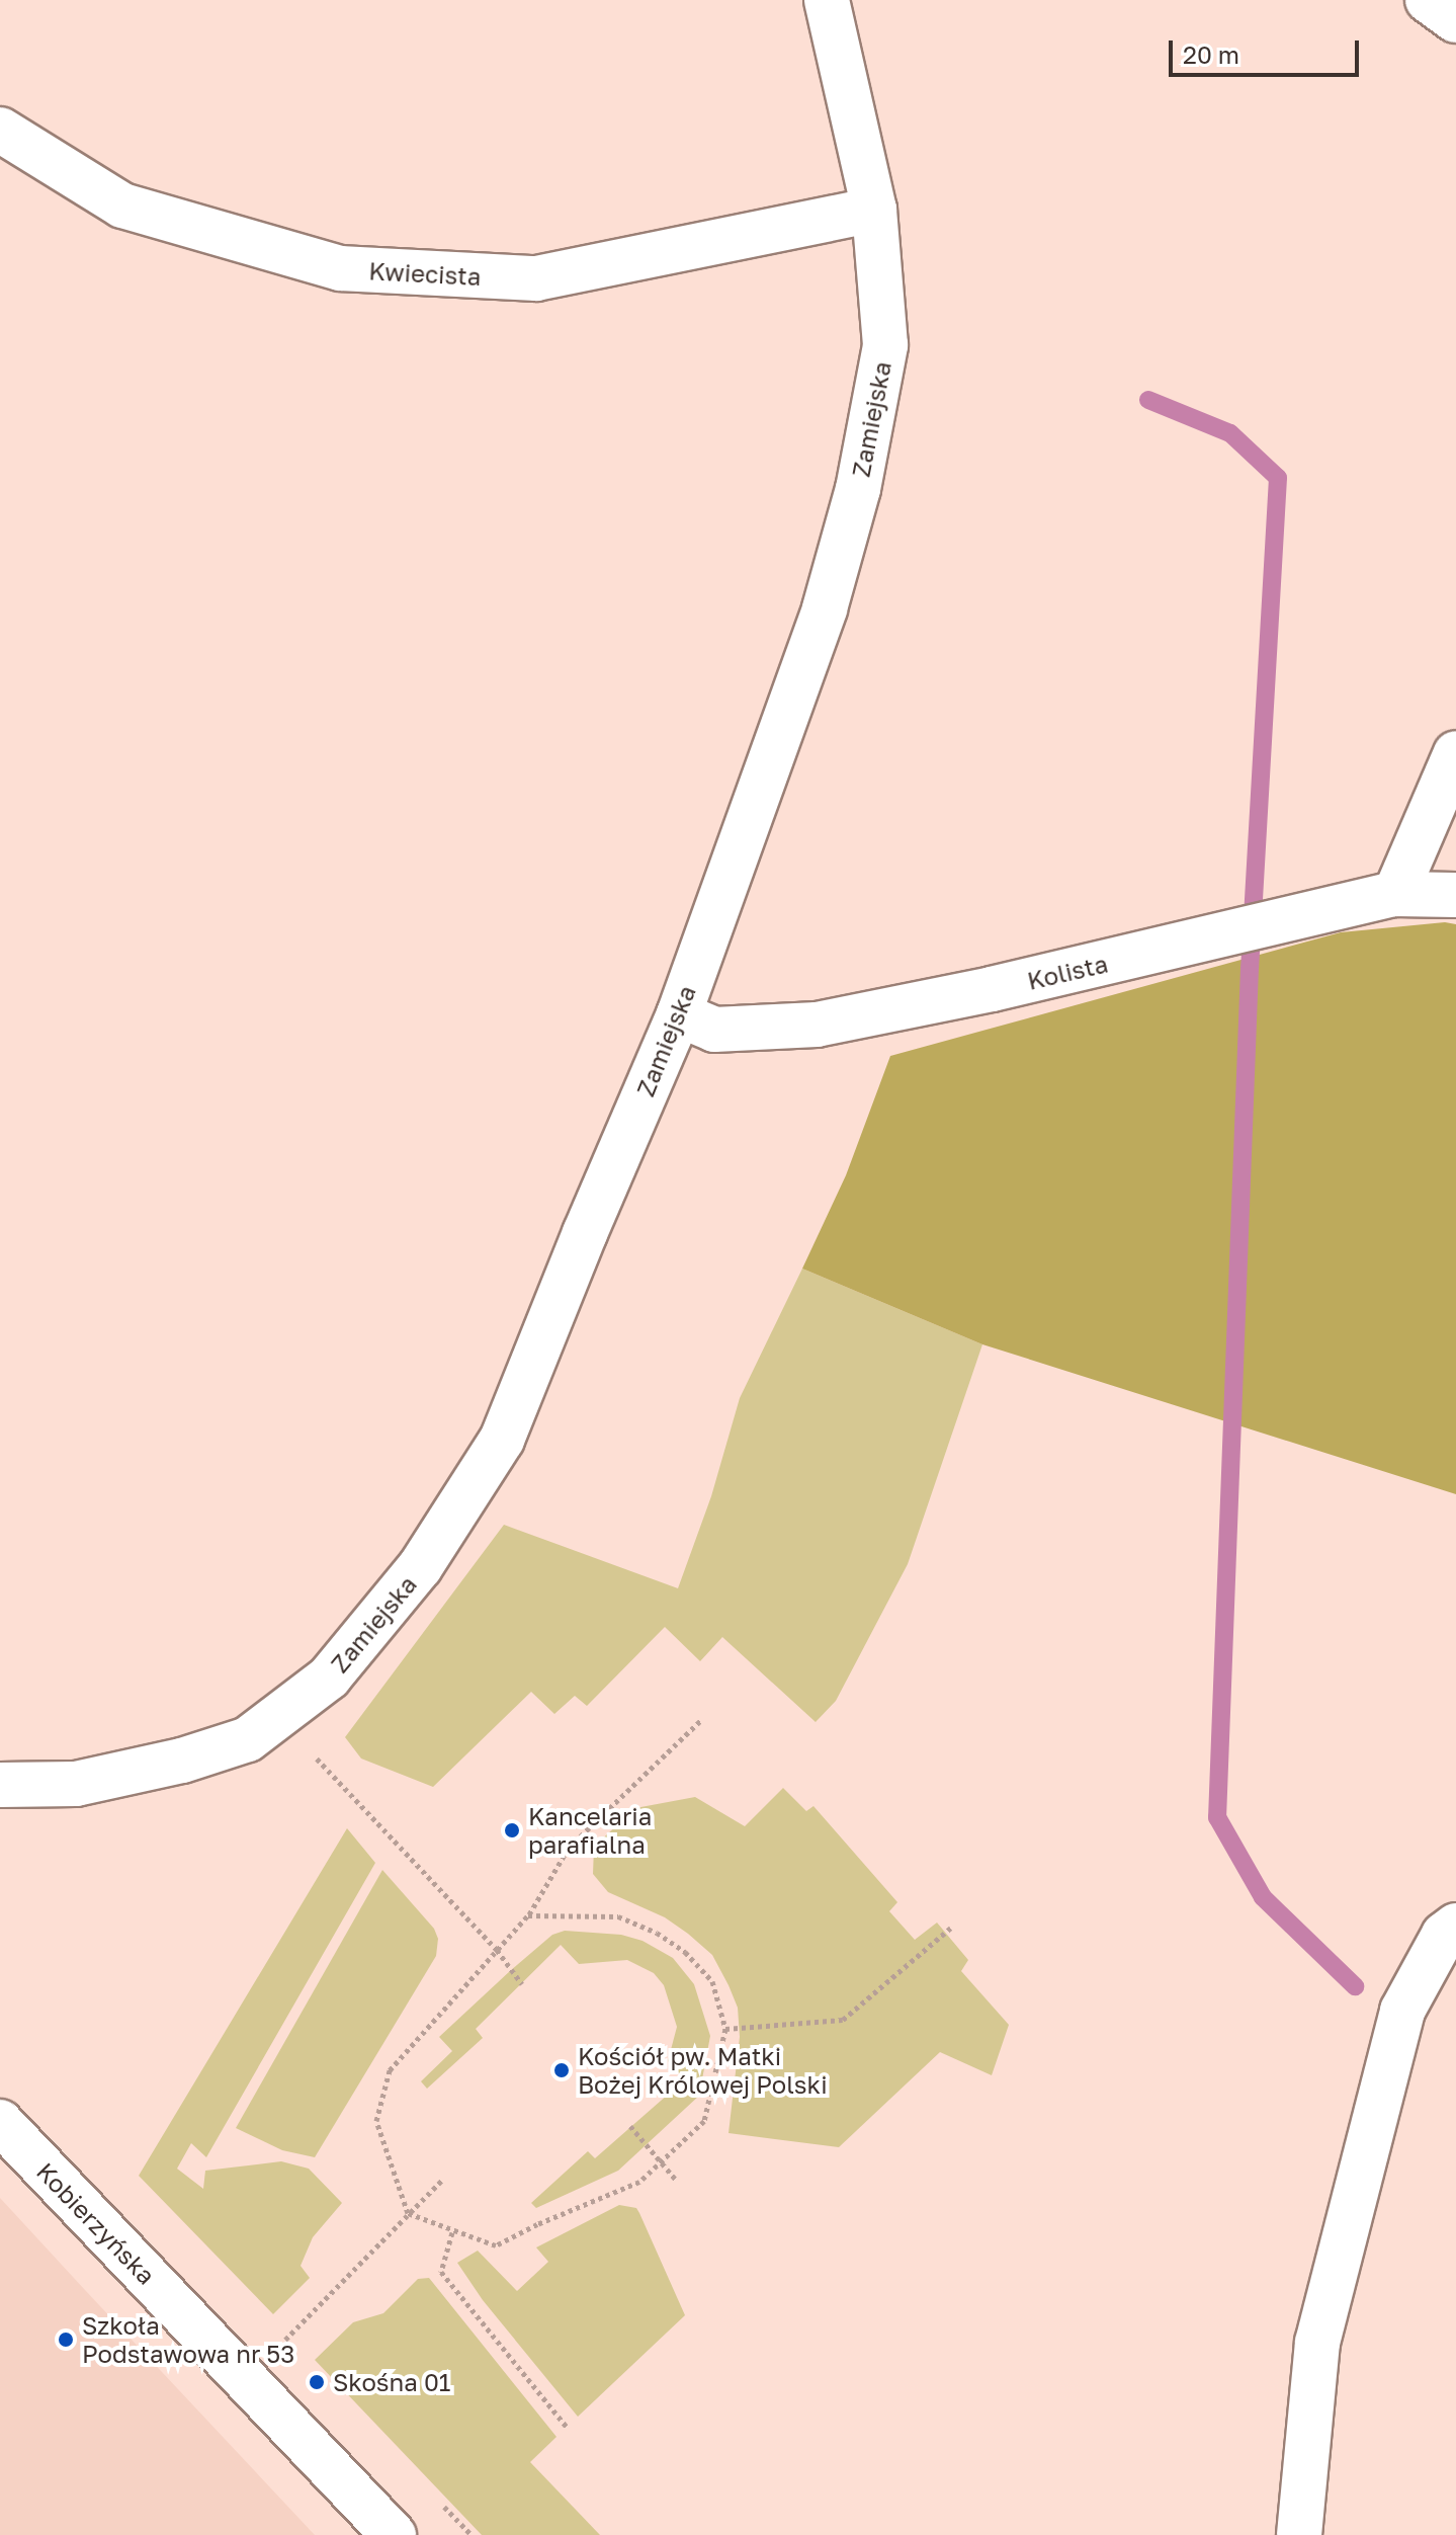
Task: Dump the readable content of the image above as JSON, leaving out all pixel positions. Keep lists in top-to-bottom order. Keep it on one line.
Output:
{"streets":{"street":["Kwiecista","Zamiejska","Kolista","Kobierzyńska"]},"crossings":[["Kwiecista","Zamiejska"],["Zamiejska","Kolista"]],"places":["Kancelaria parafialna","Kościół pw. Matki Bożej Królowej Polski","Szkoła Podstawowa nr 53","Skośna 01"],"scale_bar":"20 m"}
